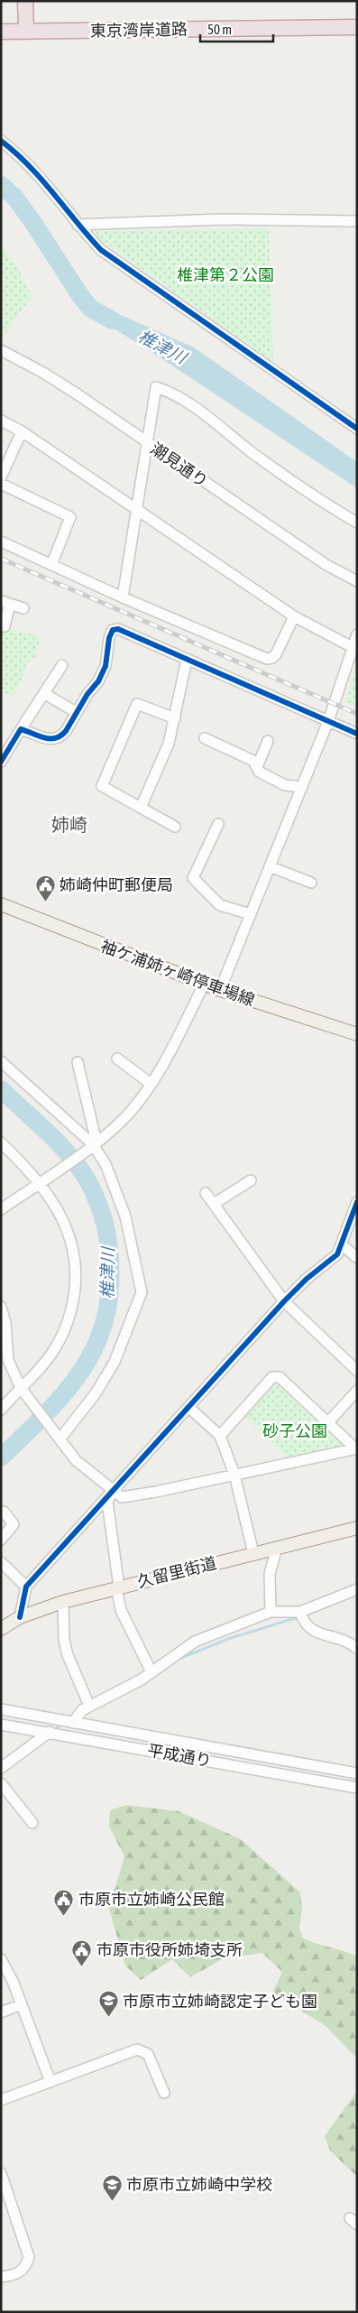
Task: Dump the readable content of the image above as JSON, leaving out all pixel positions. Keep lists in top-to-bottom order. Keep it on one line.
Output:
{"streets":{"highway":["東京湾岸道路"],"main road":["袖ケ浦姉ヶ崎停車場線","久留里街道"],"street":["潮見通り","平成通り"]},"districts":["姉崎"],"water":["椎津川"],"parks":["椎津第２公園","砂子公園"],"places":{"public building":["姉崎仲町郵便局","市原市立姉崎公民館","市原市役所姉埼支所"],"school or university":["市原市立姉崎認定子ども園","市原市立姉崎中学校"]},"scale_bar":"50 m"}
